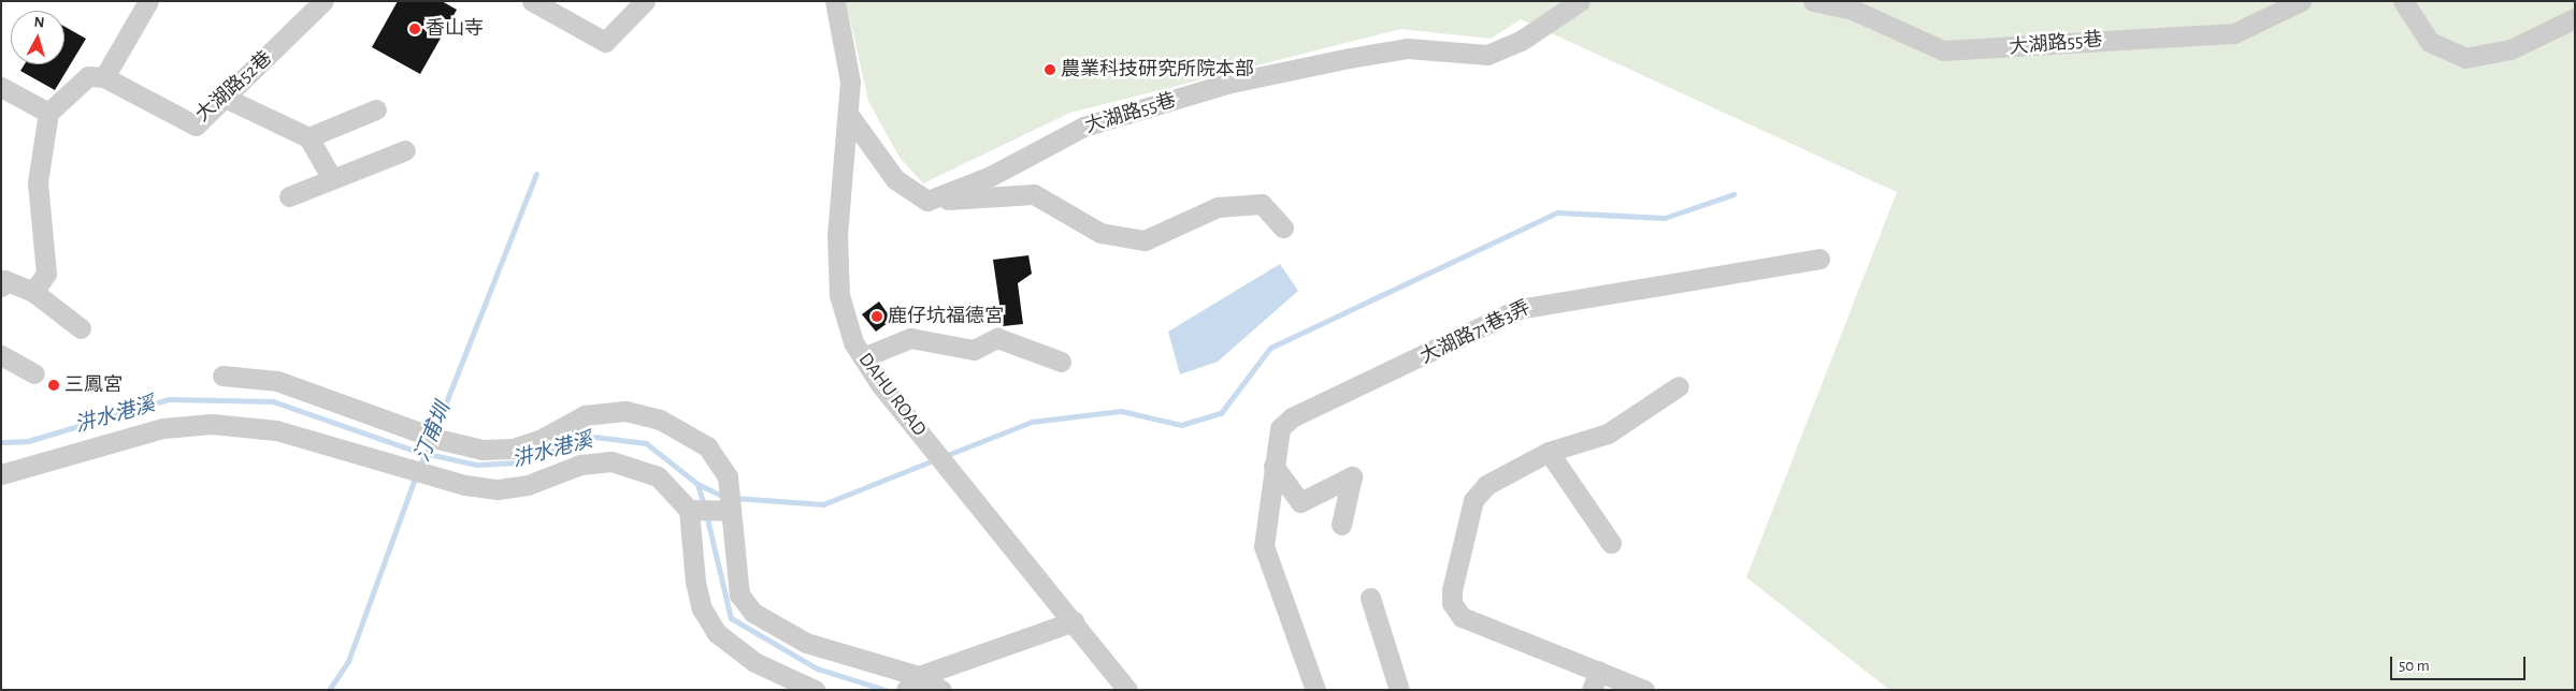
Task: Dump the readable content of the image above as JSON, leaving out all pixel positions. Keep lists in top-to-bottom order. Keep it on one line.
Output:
{"streets":{"street":["大湖路55巷","大湖路52巷","大湖路71巷3弄","DAHU ROAD"]},"water":["汫水港溪","汀甫圳"],"places":["香山寺","農業科技研究所院本部","鹿仔坑福德宮","三鳳宮"],"scale_bar":"50 m","north":"top"}
